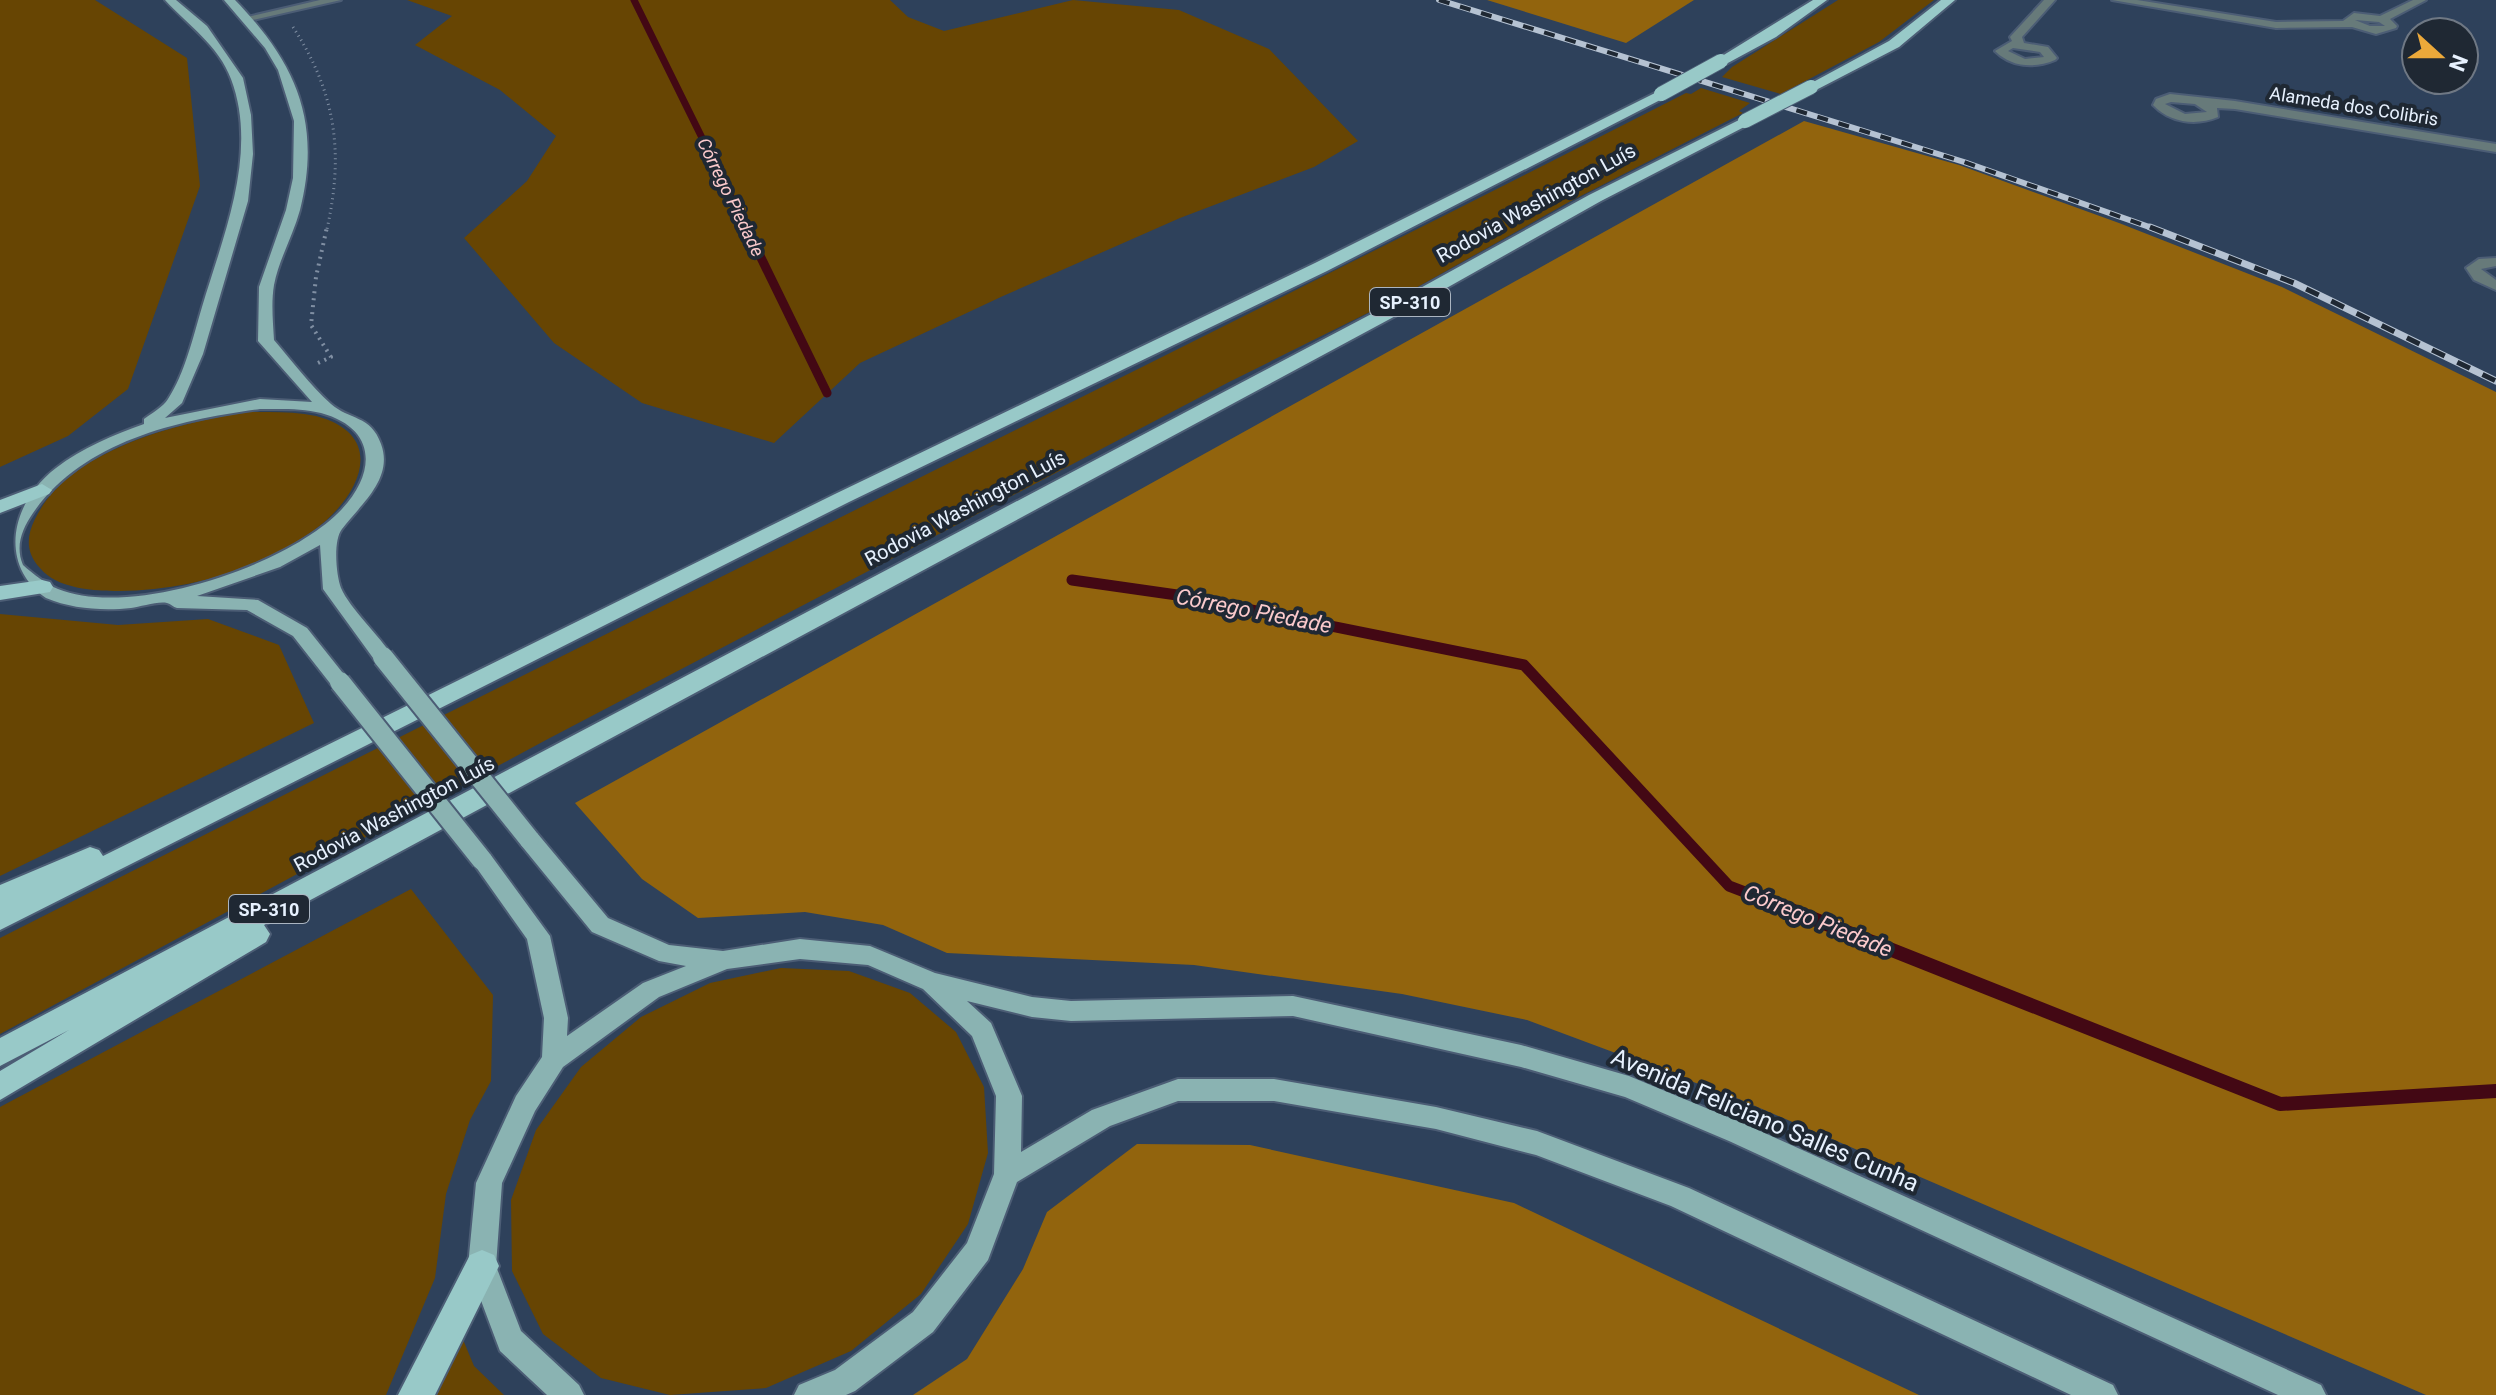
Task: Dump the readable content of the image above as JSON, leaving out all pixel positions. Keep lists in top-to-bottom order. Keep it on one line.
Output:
{"streets":{"highway":["Rodovia Washington Luís","SP-310"],"main road":["Avenida Feliciano Salles Cunha"],"street":["Alameda dos Colibris"]},"water":["Córrego Piedade"],"north":"right"}
